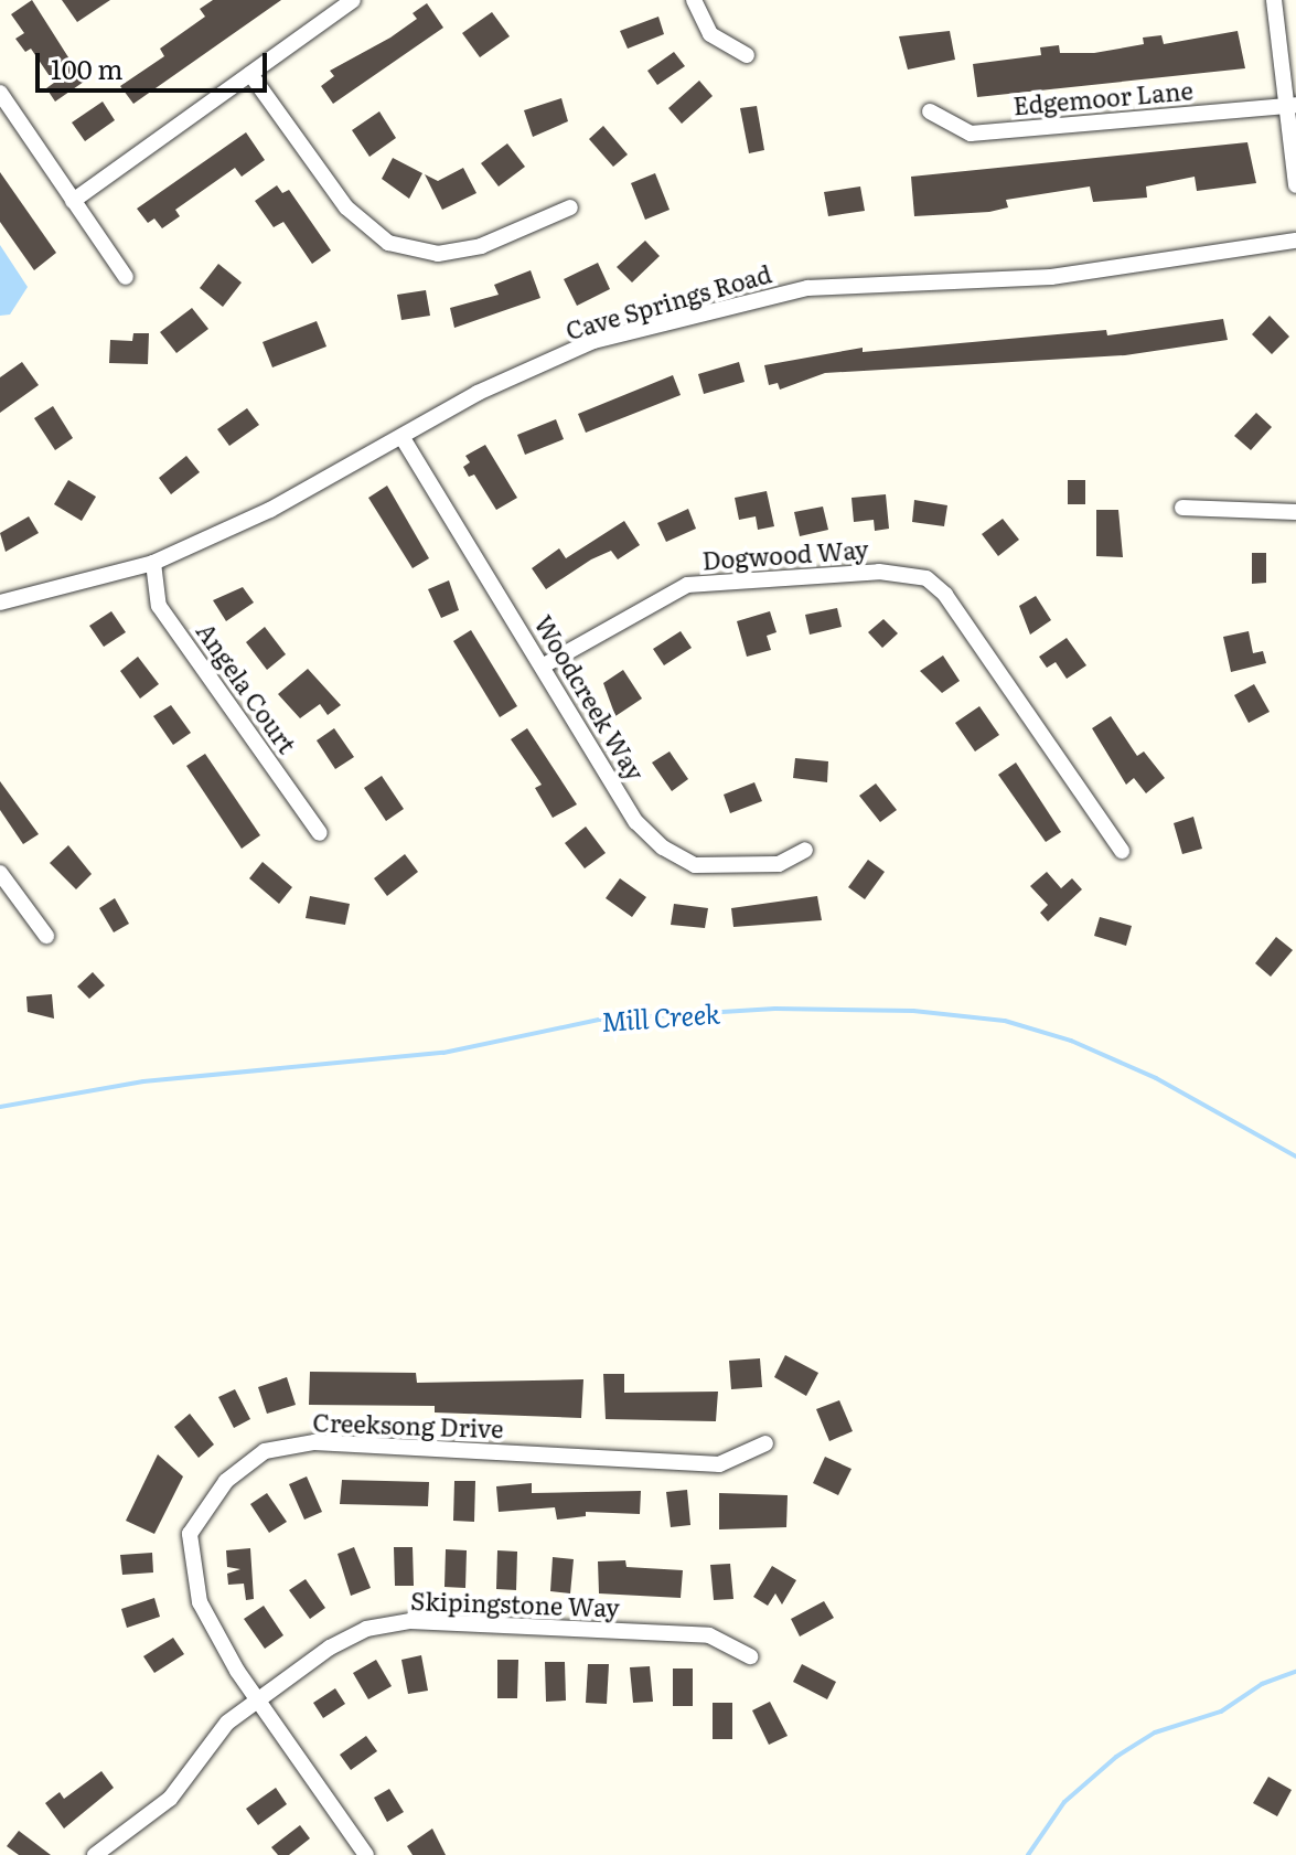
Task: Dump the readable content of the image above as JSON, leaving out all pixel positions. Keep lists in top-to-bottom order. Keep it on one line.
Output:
{"streets":{"street":["Edgemoor Lane","Cave Springs Road","Dogwood Way","Angela Court","Woodcreek Way","Creeksong Drive","Skipingstone Way"]},"crossings":[["Cave Springs Road","Angela Court"],["Cave Springs Road","Woodcreek Way"],["Dogwood Way","Woodcreek Way"],["Creeksong Drive","Skipingstone Way"]],"water":["Mill Creek"],"scale_bar":"100 m"}
